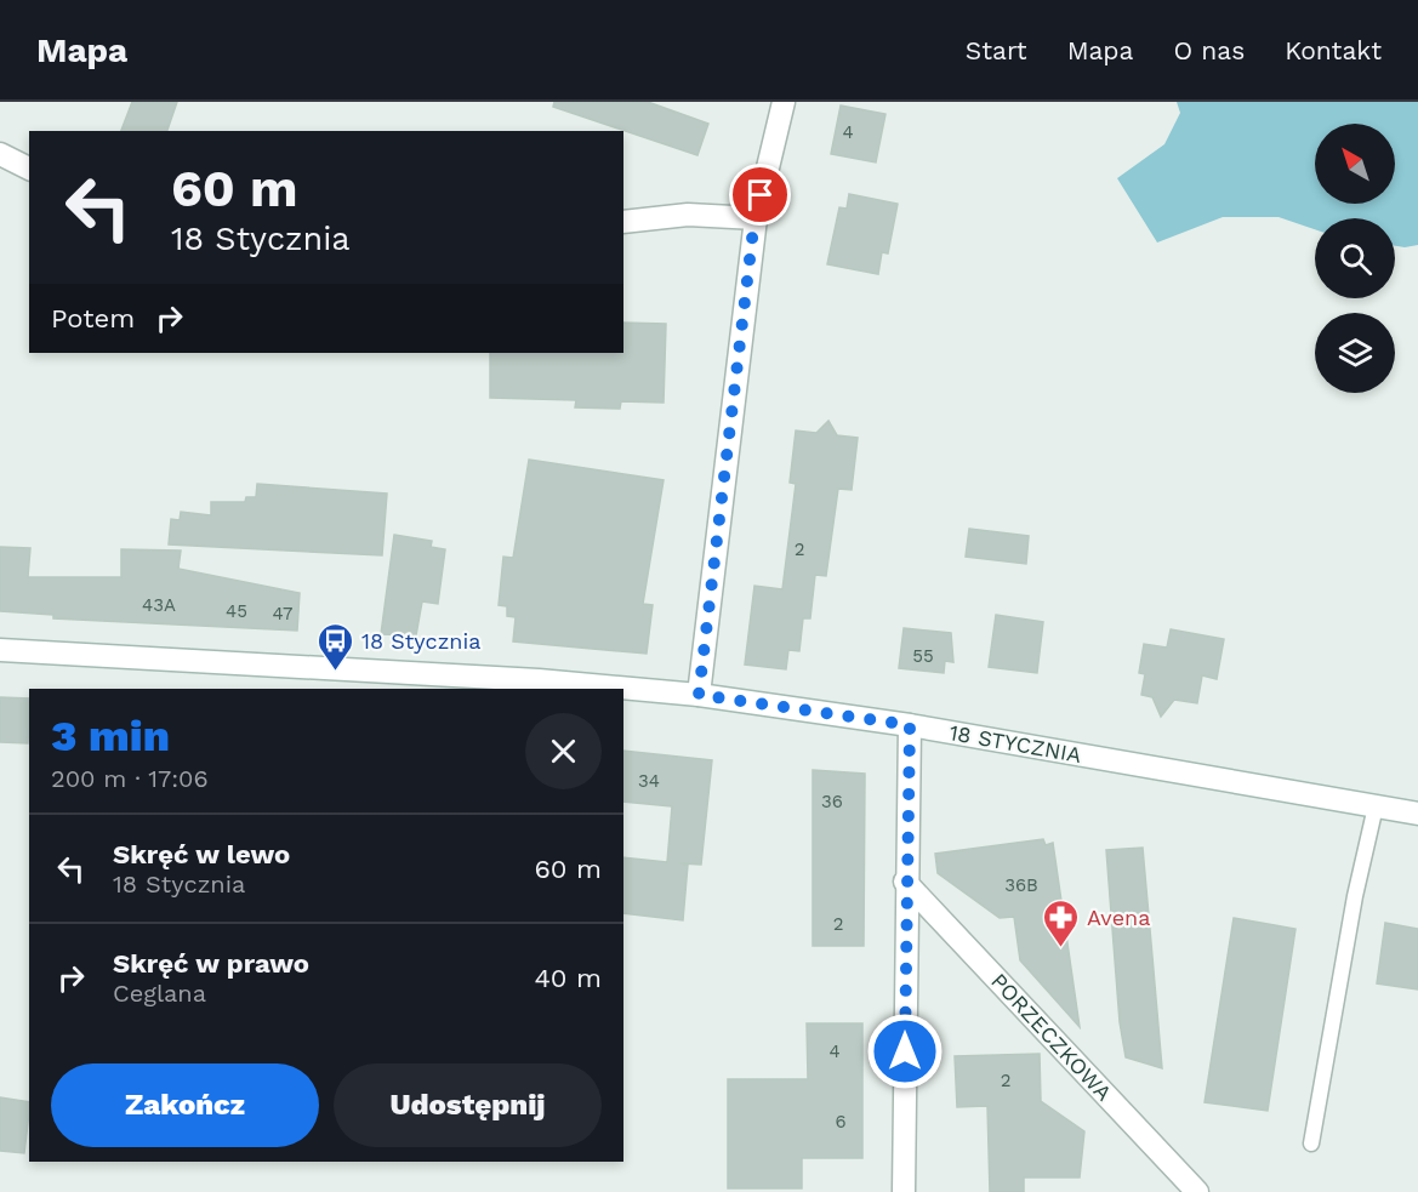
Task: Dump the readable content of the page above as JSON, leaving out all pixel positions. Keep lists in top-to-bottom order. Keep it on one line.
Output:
{"streets":{"street":["18 STYCZNIA","PORZECZKOWA"]},"places":{"bus stop":["18 Stycznia"],"pharmacy":["Avena"]},"house_numbers":["4","2","43A","45","47","55","34","36","36B","2","4","2","6"],"north":"top left","page":{"header":"Mapa","nav":["Start","Mapa","O nas","Kontakt"],"turn":["60 m","18 Stycznia"],"then":"Potem","heading":["3 min","200 m · 17:06"],"list":[{"name":"Skręć w lewo","note":"18 Stycznia","value":"60 m"},{"name":"Skręć w prawo","note":"Ceglana","value":"40 m"}],"buttons":["Zakończ","Udostępnij"]}}
